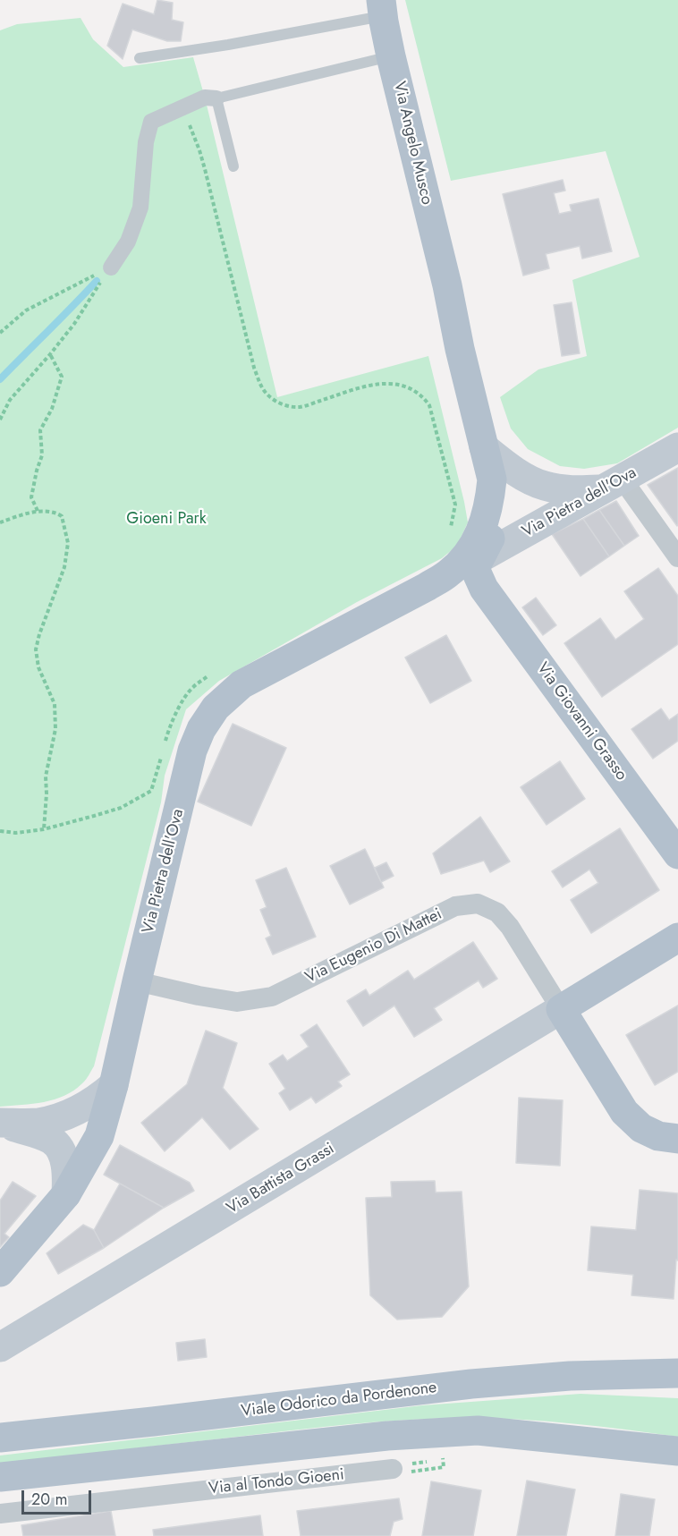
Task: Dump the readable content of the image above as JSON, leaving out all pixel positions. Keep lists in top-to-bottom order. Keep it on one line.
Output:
{"streets":{"main road":["Via Angelo Musco","Via Pietra dell'Ova","Via Giovanni Grasso","Via Battista Grassi","Viale Odorico da Pordenone"],"street":["Via Eugenio Di Mattei","Via al Tondo Gioeni"]},"crossings":[["Via Angelo Musco","Via Pietra dell'Ova"],["Via Pietra dell'Ova","Via Eugenio Di Mattei"],["Via Eugenio Di Mattei","Via Battista Grassi"]],"parks":["Gioeni Park"],"scale_bar":"20 m"}
